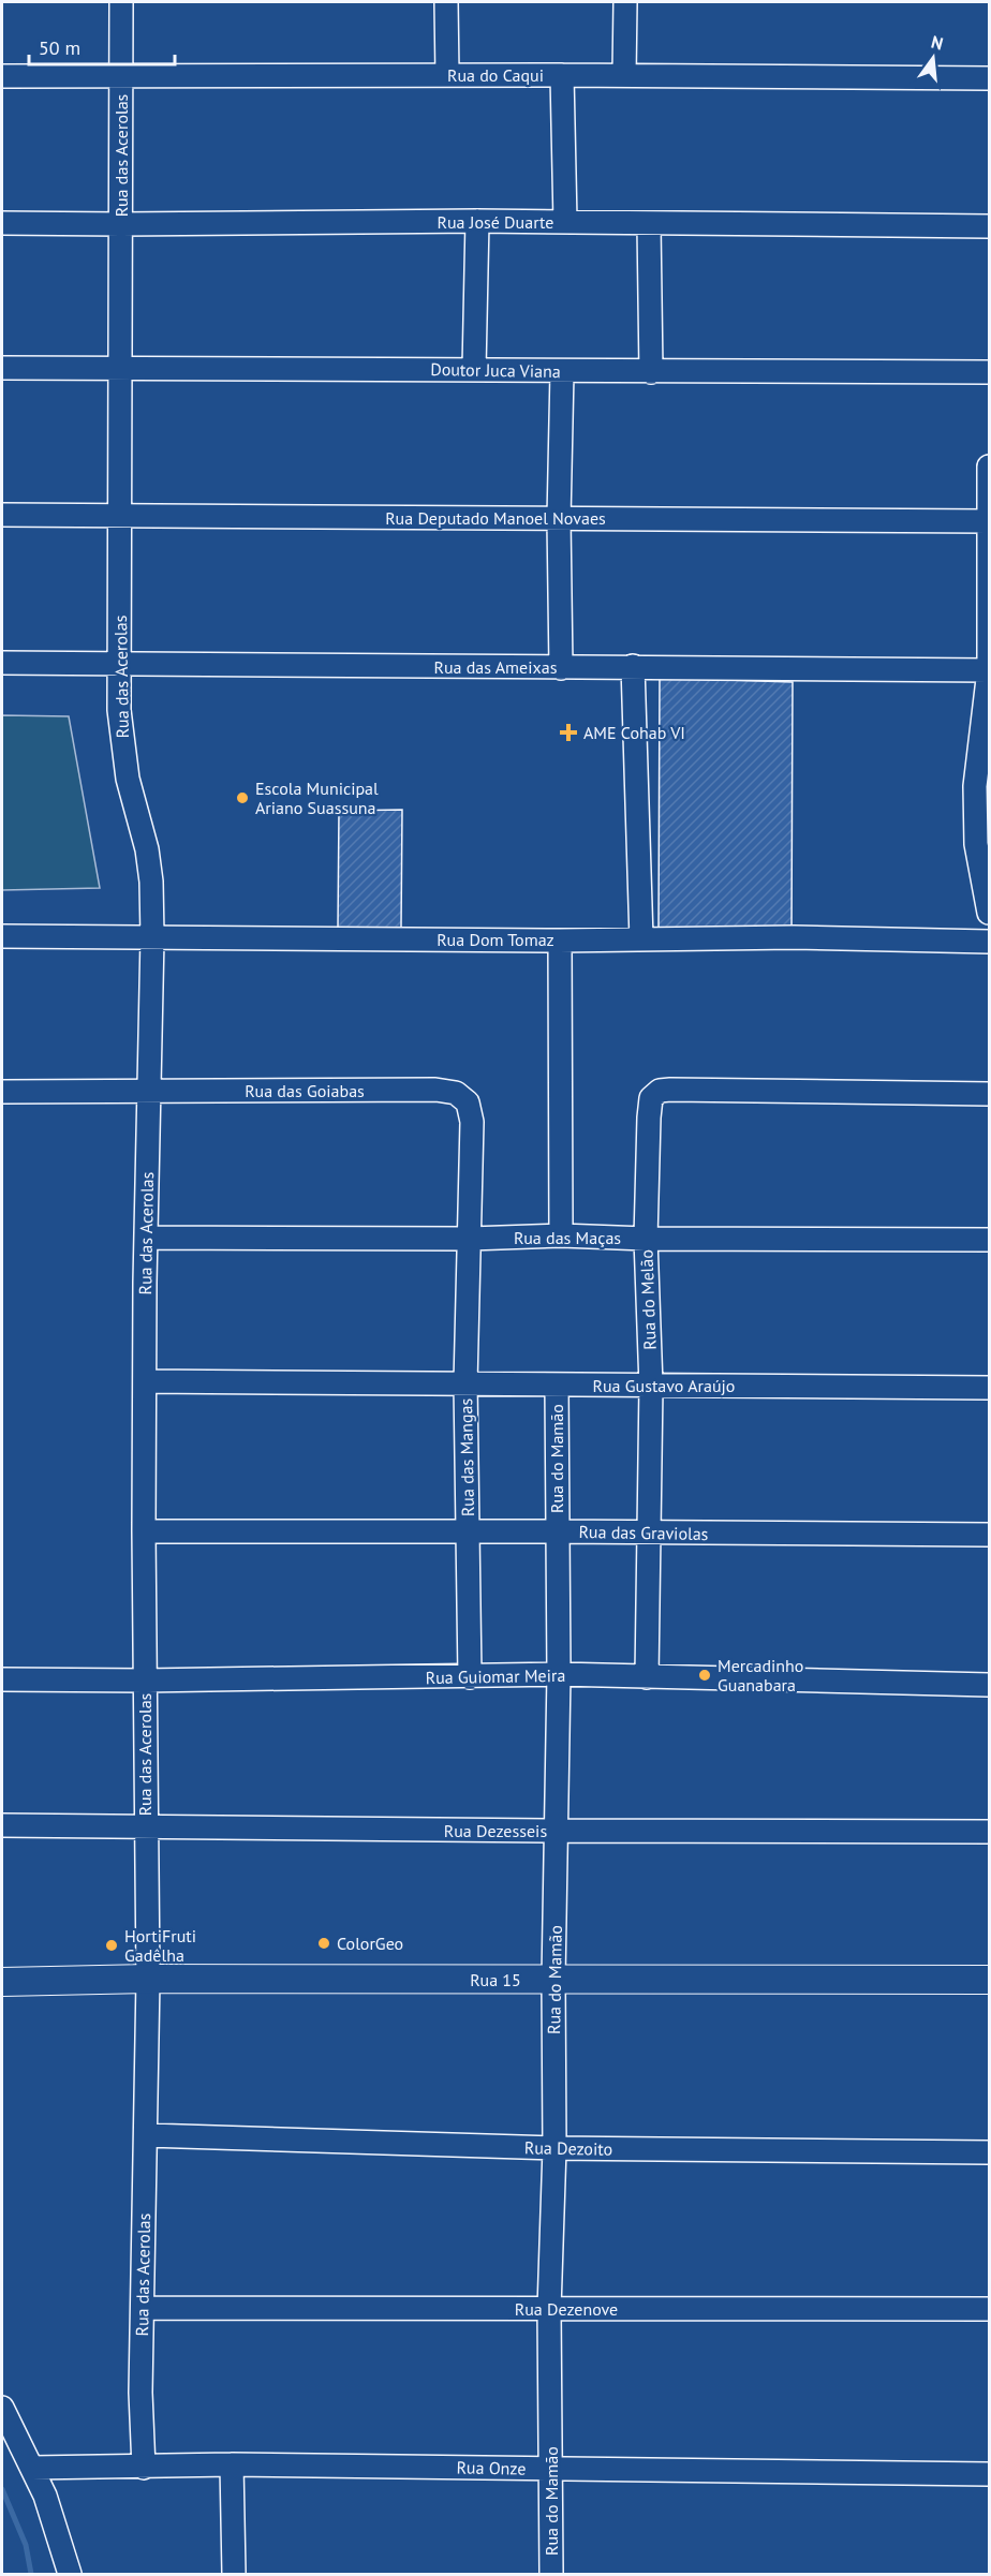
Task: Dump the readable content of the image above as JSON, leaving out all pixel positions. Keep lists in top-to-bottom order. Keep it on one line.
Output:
{"streets":{"main road":["Rua 15"],"street":["Rua do Caqui","Rua das Acerolas","Rua José Duarte","Doutor Juca Viana","Rua Deputado Manoel Novaes","Rua das Ameixas","Rua Dom Tomaz","Rua das Goiabas","Rua das Maças","Rua do Melão","Rua Gustavo Araújo","Rua das Mangas","Rua do Mamão","Rua das Graviolas","Rua Guiomar Meira","Rua Dezesseis","Rua Dezoito","Rua Dezenove","Rua Onze"]},"crossings":[["Rua do Caqui","Rua das Acerolas"],["Rua das Acerolas","Rua José Duarte"],["Rua das Acerolas","Doutor Juca Viana"],["Rua das Acerolas","Rua Deputado Manoel Novaes"],["Rua das Acerolas","Rua das Ameixas"],["Rua das Acerolas","Rua Dom Tomaz"],["Rua das Acerolas","Rua das Goiabas"],["Rua das Acerolas","Rua das Maças"],["Rua das Acerolas","Rua Gustavo Araújo"],["Rua das Acerolas","Rua das Graviolas"],["Rua das Acerolas","Rua Guiomar Meira"],["Rua das Acerolas","Rua Dezesseis"],["Rua das Acerolas","Rua 15"],["Rua das Acerolas","Rua Dezoito"],["Rua das Acerolas","Rua Dezenove"],["Rua das Acerolas","Rua Onze"],["Rua das Goiabas","Rua das Maças"],["Rua das Goiabas","Rua das Mangas"],["Rua das Maças","Rua do Melão"],["Rua das Maças","Rua das Mangas"],["Rua do Melão","Rua Gustavo Araújo"],["Rua do Melão","Rua das Graviolas"],["Rua do Melão","Rua Guiomar Meira"],["Rua Gustavo Araújo","Rua das Mangas"],["Rua Gustavo Araújo","Rua do Mamão"],["Rua das Mangas","Rua das Graviolas"],["Rua das Mangas","Rua Guiomar Meira"],["Rua do Mamão","Rua das Graviolas"],["Rua do Mamão","Rua Guiomar Meira"],["Rua do Mamão","Rua Dezesseis"],["Rua do Mamão","Rua 15"],["Rua do Mamão","Rua Dezoito"],["Rua do Mamão","Rua Dezenove"],["Rua do Mamão","Rua Onze"]],"places":{"health":["AME Cohab VI"],"other":["Escola Municipal Ariano Suassuna","Mercadinho Guanabara","ColorGeo","HortiFruti Gadêlha"]},"scale_bar":"50 m","north":"top"}
